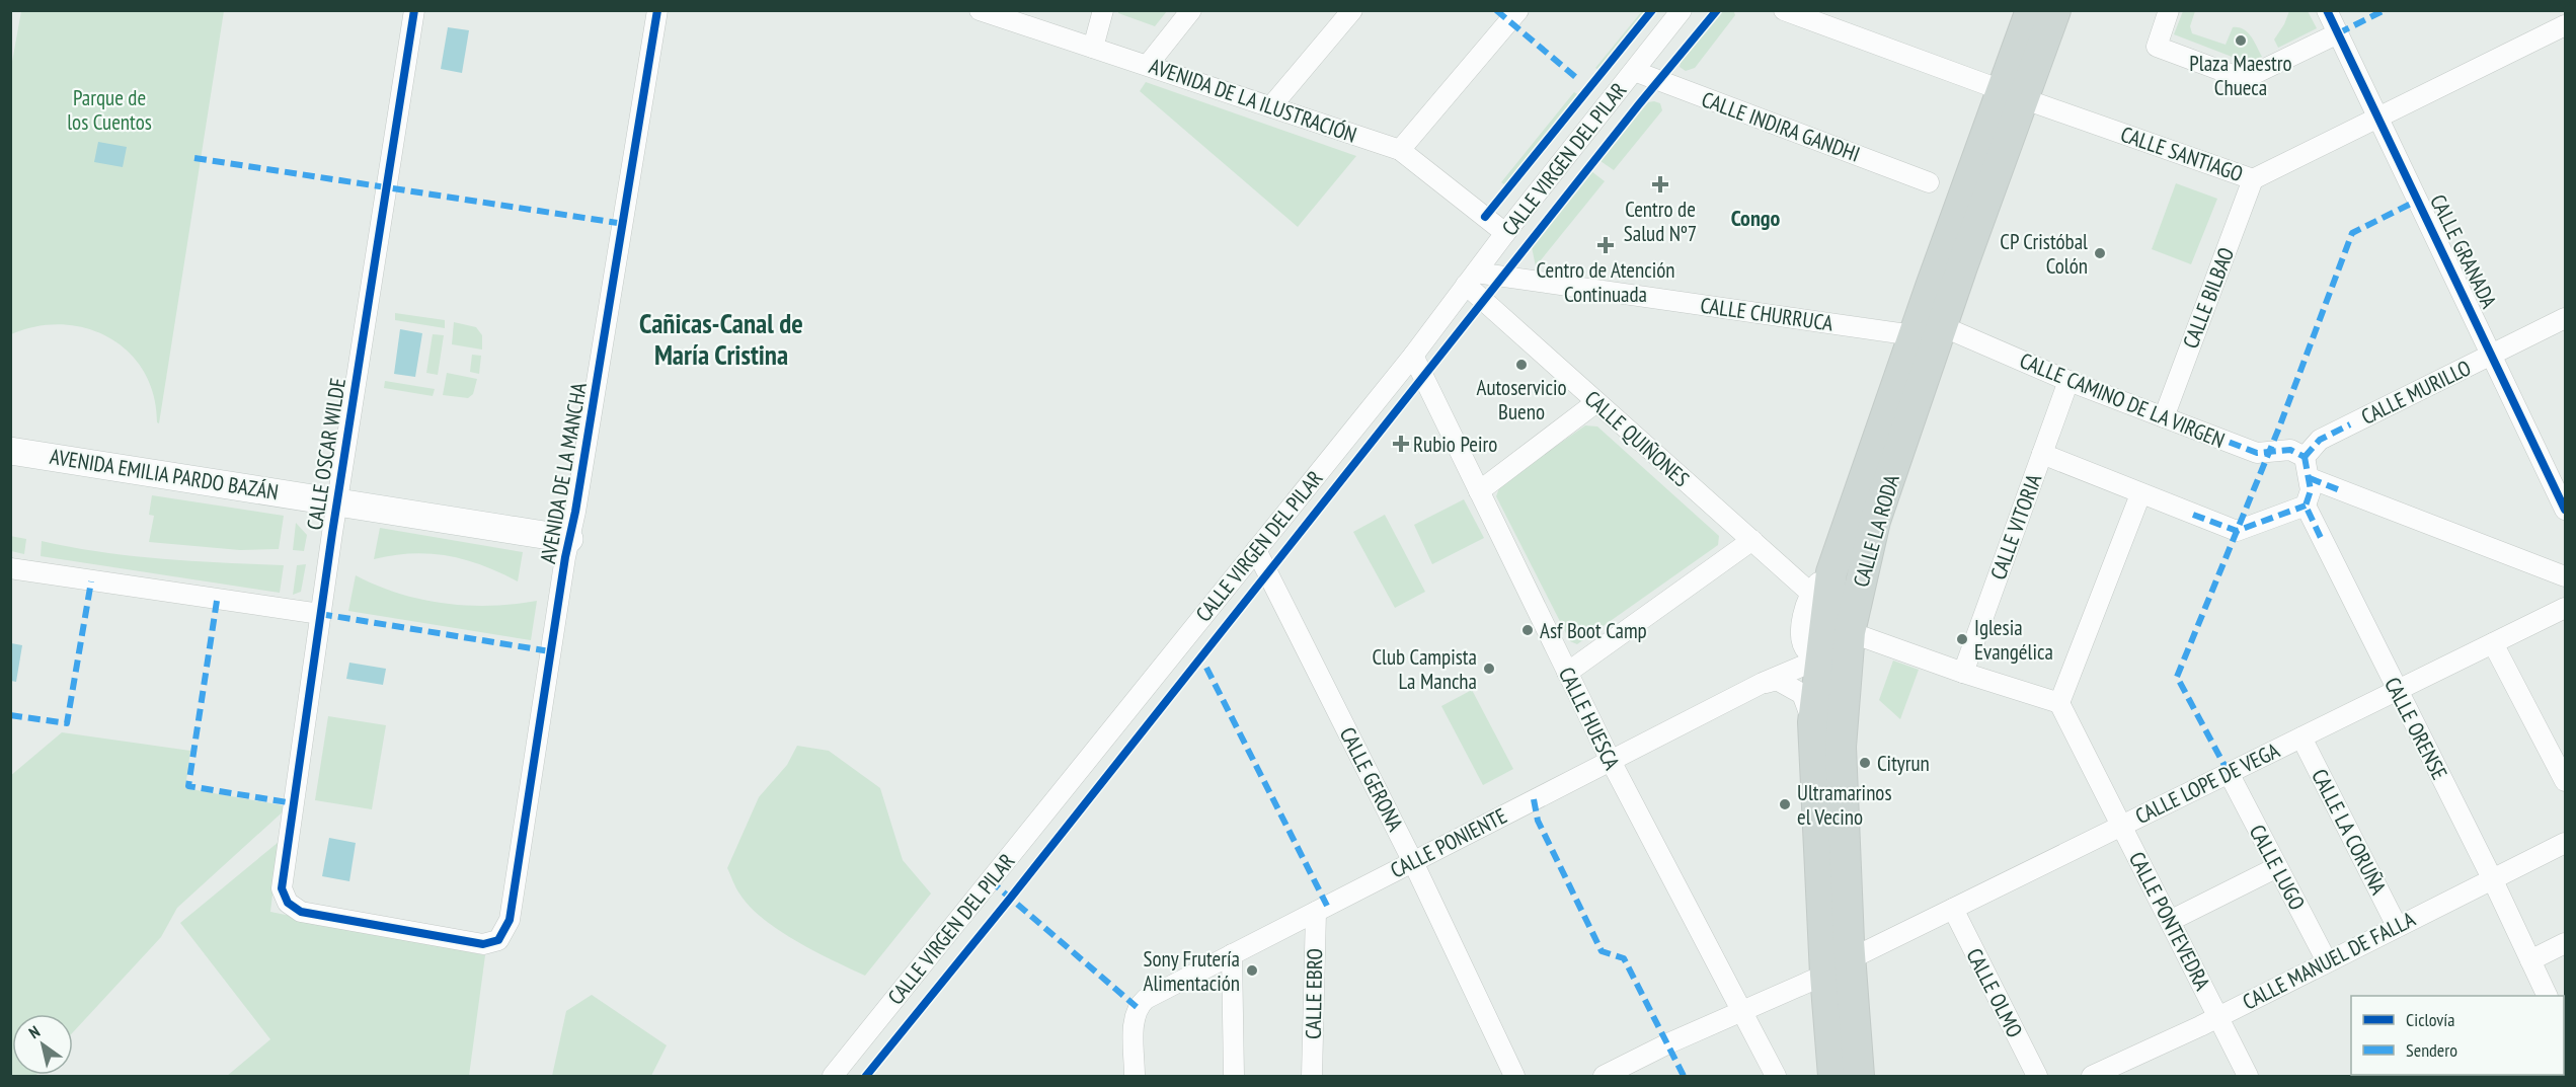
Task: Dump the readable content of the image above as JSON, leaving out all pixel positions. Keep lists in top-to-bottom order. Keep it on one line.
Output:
{"streets":{"main road":["CALLE LA RODA"],"street":["AVENIDA DE LA ILUSTRACIÓN","CALLE INDIRA GANDHI","CALLE SANTIAGO","CALLE VIRGEN DEL PILAR","CALLE GRANADA","CALLE BILBAO","CALLE CHURRUCA","CALLE MURILLO","CALLE CAMINO DE LA VIRGEN","CALLE QUIÑONES","CALLE OSCAR WILDE","AVENIDA DE LA MANCHA","AVENIDA EMILIA PARDO BAZÁN","CALLE VITORIA","CALLE HUESCA","CALLE ORENSE","CALLE GERONA","CALLE LOPE DE VEGA","CALLE LA CORUÑA","CALLE PONIENTE","CALLE LUGO","CALLE PONTEVEDRA","CALLE MANUEL DE FALLA","CALLE OLMO","CALLE EBRO"]},"crossings":[["AVENIDA DE LA ILUSTRACIÓN","CALLE VIRGEN DEL PILAR"],["CALLE INDIRA GANDHI","CALLE VIRGEN DEL PILAR"],["CALLE SANTIAGO","CALLE GRANADA"],["CALLE SANTIAGO","CALLE BILBAO"],["CALLE SANTIAGO","CALLE LA RODA"],["CALLE VIRGEN DEL PILAR","CALLE CHURRUCA"],["CALLE VIRGEN DEL PILAR","CALLE QUIÑONES"],["CALLE VIRGEN DEL PILAR","CALLE HUESCA"],["CALLE VIRGEN DEL PILAR","CALLE GERONA"],["CALLE GRANADA","CALLE MURILLO"],["CALLE BILBAO","CALLE CAMINO DE LA VIRGEN"],["CALLE CHURRUCA","CALLE QUIÑONES"],["CALLE CHURRUCA","CALLE LA RODA"],["CALLE MURILLO","CALLE CAMINO DE LA VIRGEN"],["CALLE CAMINO DE LA VIRGEN","CALLE VITORIA"],["CALLE CAMINO DE LA VIRGEN","CALLE LA RODA"],["CALLE OSCAR WILDE","AVENIDA DE LA MANCHA"],["CALLE OSCAR WILDE","AVENIDA EMILIA PARDO BAZÁN"],["AVENIDA DE LA MANCHA","AVENIDA EMILIA PARDO BAZÁN"],["CALLE LA RODA","CALLE LOPE DE VEGA"],["CALLE LA RODA","CALLE PONIENTE"],["CALLE HUESCA","CALLE LOPE DE VEGA"],["CALLE HUESCA","CALLE PONIENTE"],["CALLE ORENSE","CALLE LOPE DE VEGA"],["CALLE ORENSE","CALLE MANUEL DE FALLA"],["CALLE GERONA","CALLE PONIENTE"],["CALLE LOPE DE VEGA","CALLE LA CORUÑA"],["CALLE LOPE DE VEGA","CALLE LUGO"],["CALLE LOPE DE VEGA","CALLE PONTEVEDRA"],["CALLE LOPE DE VEGA","CALLE OLMO"],["CALLE LA CORUÑA","CALLE MANUEL DE FALLA"],["CALLE PONIENTE","CALLE EBRO"],["CALLE LUGO","CALLE MANUEL DE FALLA"],["CALLE PONTEVEDRA","CALLE MANUEL DE FALLA"]],"districts":["Congo","Cañicas-Canal de María Cristina"],"parks":["Parque de los Cuentos"],"places":{"other":["Plaza Maestro Chueca","CP Cristóbal Colón","Autoservicio Bueno","Asf Boot Camp","Iglesia Evangélica","Club Campista La Mancha","Cityrun","Ultramarinos el Vecino","Sony Frutería Alimentación"],"health":["Centro de Salud Nº7","Centro de Atención Continuada","Rubio Peiro"]},"legend":["Ciclovía","Sendero"],"north":"top left"}
